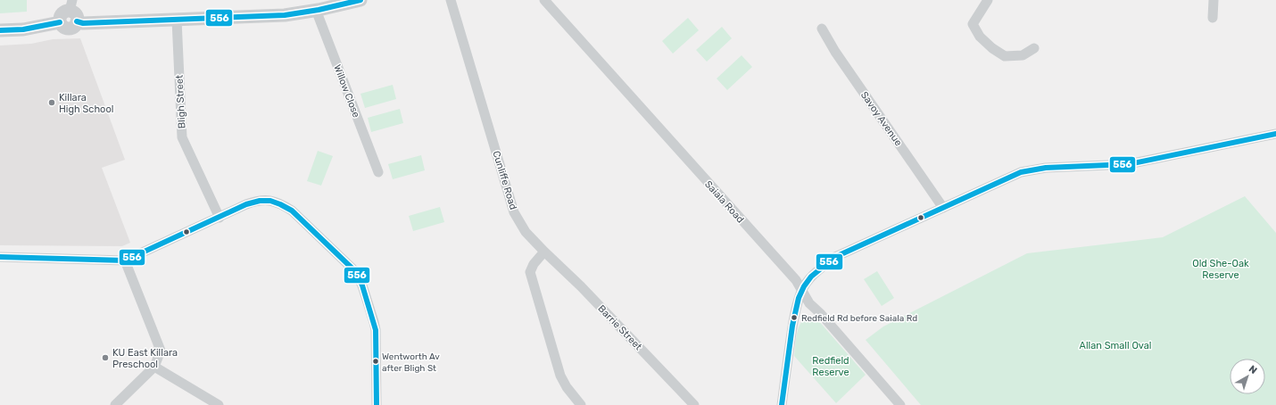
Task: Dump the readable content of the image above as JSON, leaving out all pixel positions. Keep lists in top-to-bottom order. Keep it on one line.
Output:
{"streets":{"street":["Willow Close","Bligh Street","Savoy Avenue","Cunliffe Road","Saiala Road","Barrie Street"]},"crossings":[["Cunliffe Road","Barrie Street"]],"parks":["Old She-Oak Reserve","Allan Small Oval","Redfield Reserve"],"places":["Killara High School","Redfield Rd before Saiala Rd","KU East Killara Preschool","Wentworth Av after Bligh St"],"lines":["transit line 556"],"north":"top right"}
